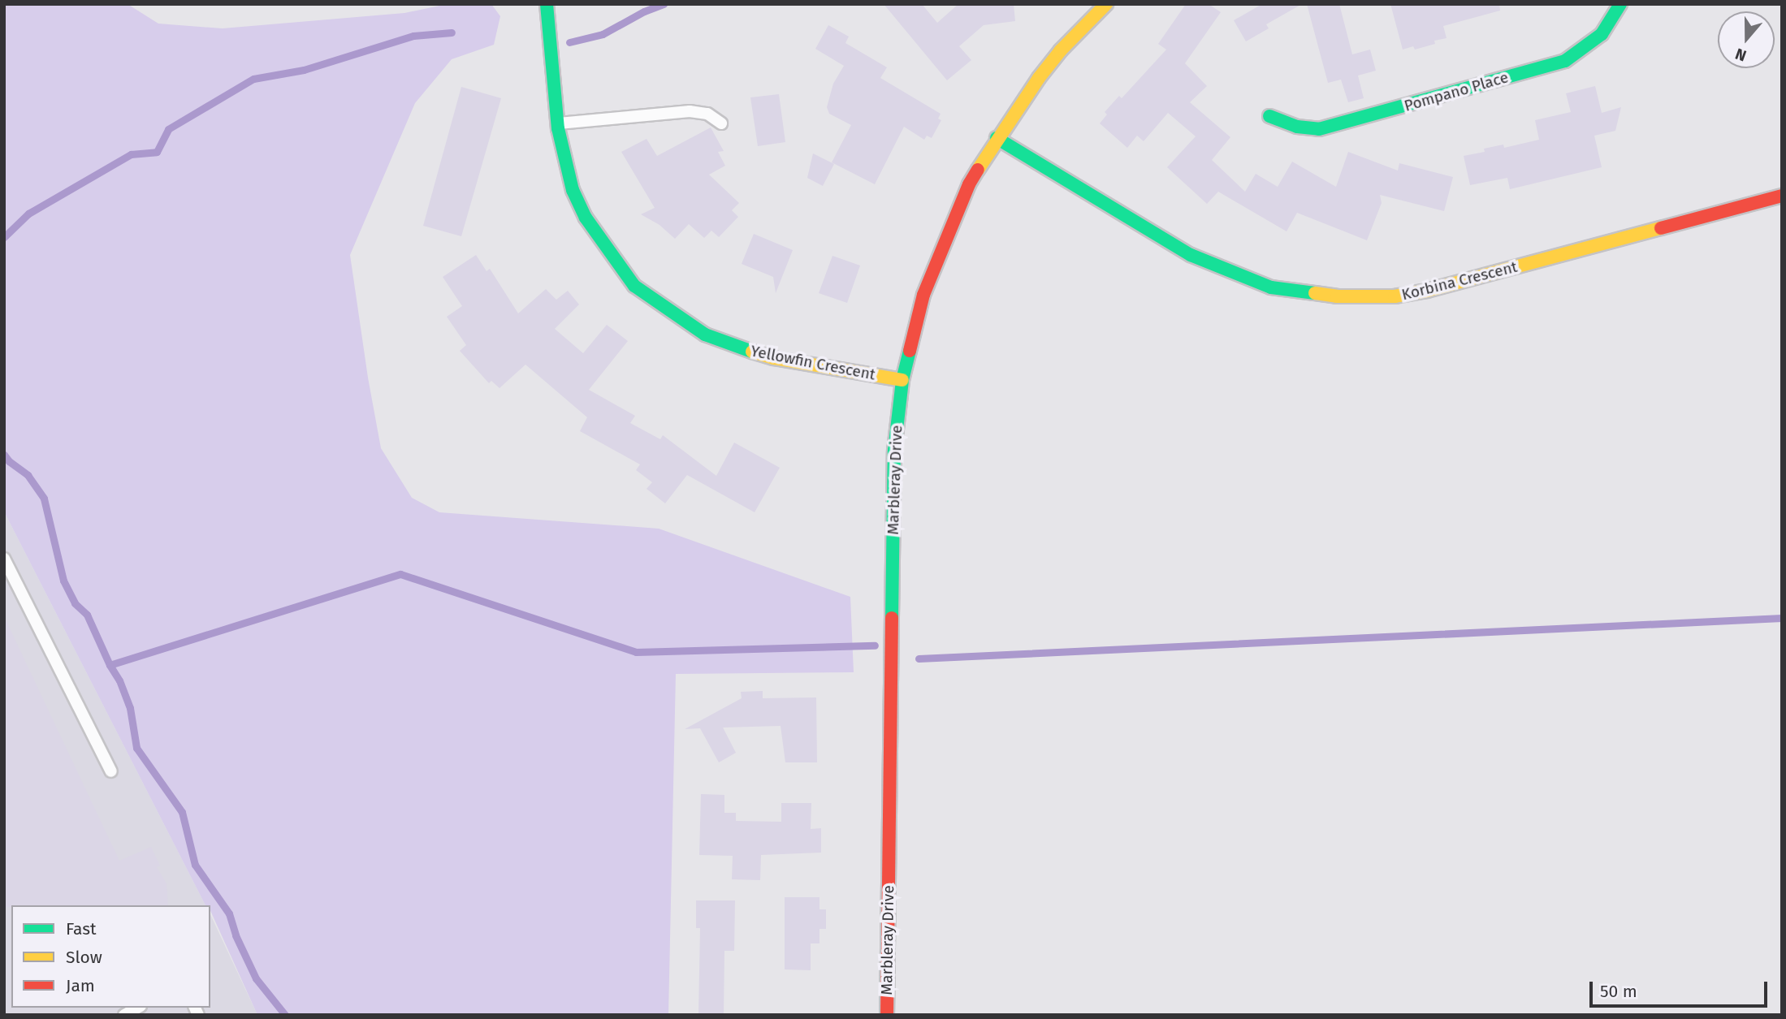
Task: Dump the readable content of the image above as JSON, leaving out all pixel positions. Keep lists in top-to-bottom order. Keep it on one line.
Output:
{"streets":{"street":["Pompano Place","Korbina Crescent","Yellowfin Crescent","Marbleray Drive"]},"crossings":[["Korbina Crescent","Marbleray Drive"],["Yellowfin Crescent","Marbleray Drive"]],"legend":["Fast","Slow","Jam"],"scale_bar":"50 m","north":"bottom"}
